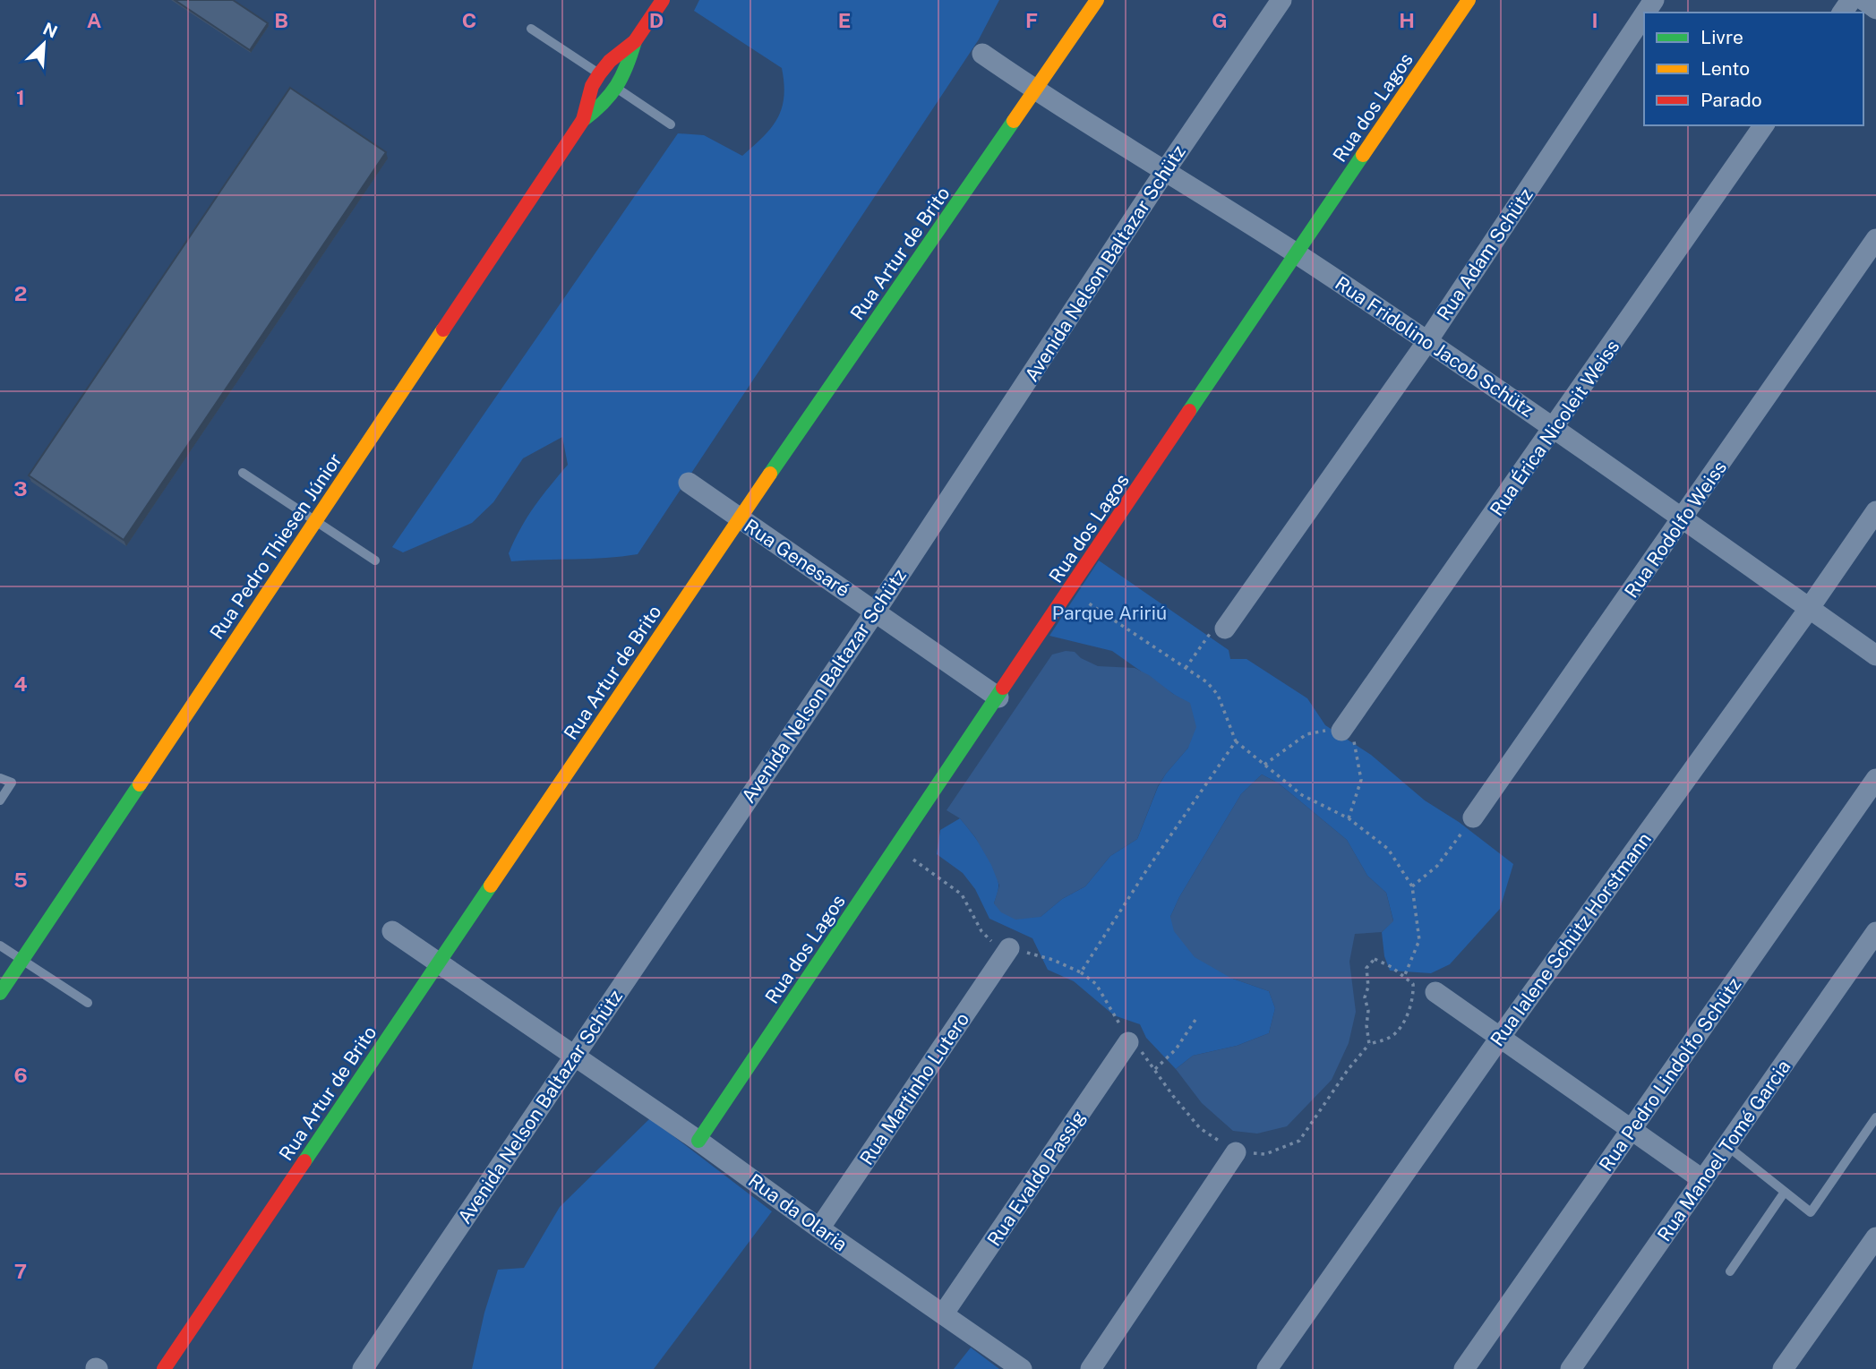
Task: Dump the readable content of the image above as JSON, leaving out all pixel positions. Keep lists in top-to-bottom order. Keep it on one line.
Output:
{"streets":{"street":["Rua dos Lagos","Rua Artur de Brito","Rua Adam Schütz","Avenida Nelson Baltazar Schütz","Rua Fridolino Jacob Schütz","Rua Érica Nicoleit Weiss","Rua Rodolfo Weiss","Rua Pedro Thiesen Júnior","Rua Genesaré","Rua Ialene Schütz Horstmann","Rua Pedro Lindolfo Schütz","Rua Martinho Lutero","Rua Manoel Tomé Garcia","Rua Evaldo Passig","Rua da Olaria"]},"crossings":[["Rua dos Lagos","Rua Fridolino Jacob Schütz"],["Rua dos Lagos","Rua Genesaré"],["Rua dos Lagos","Rua da Olaria"],["Rua Artur de Brito","Rua Fridolino Jacob Schütz"],["Rua Artur de Brito","Rua Genesaré"],["Rua Artur de Brito","Rua da Olaria"],["Rua Adam Schütz","Rua Fridolino Jacob Schütz"],["Avenida Nelson Baltazar Schütz","Rua Fridolino Jacob Schütz"],["Avenida Nelson Baltazar Schütz","Rua Genesaré"],["Avenida Nelson Baltazar Schütz","Rua da Olaria"],["Rua Fridolino Jacob Schütz","Rua Érica Nicoleit Weiss"],["Rua Fridolino Jacob Schütz","Rua Rodolfo Weiss"],["Rua Fridolino Jacob Schütz","Rua Ialene Schütz Horstmann"],["Rua Martinho Lutero","Rua da Olaria"],["Rua Evaldo Passig","Rua da Olaria"]],"parks":["Parque Aririú"],"legend":["Livre","Lento","Parado"],"north":"top right","grid":{"columns":["A","B","C","D","E","F","G","H","I"],"rows":["1","2","3","4","5","6","7"]}}
